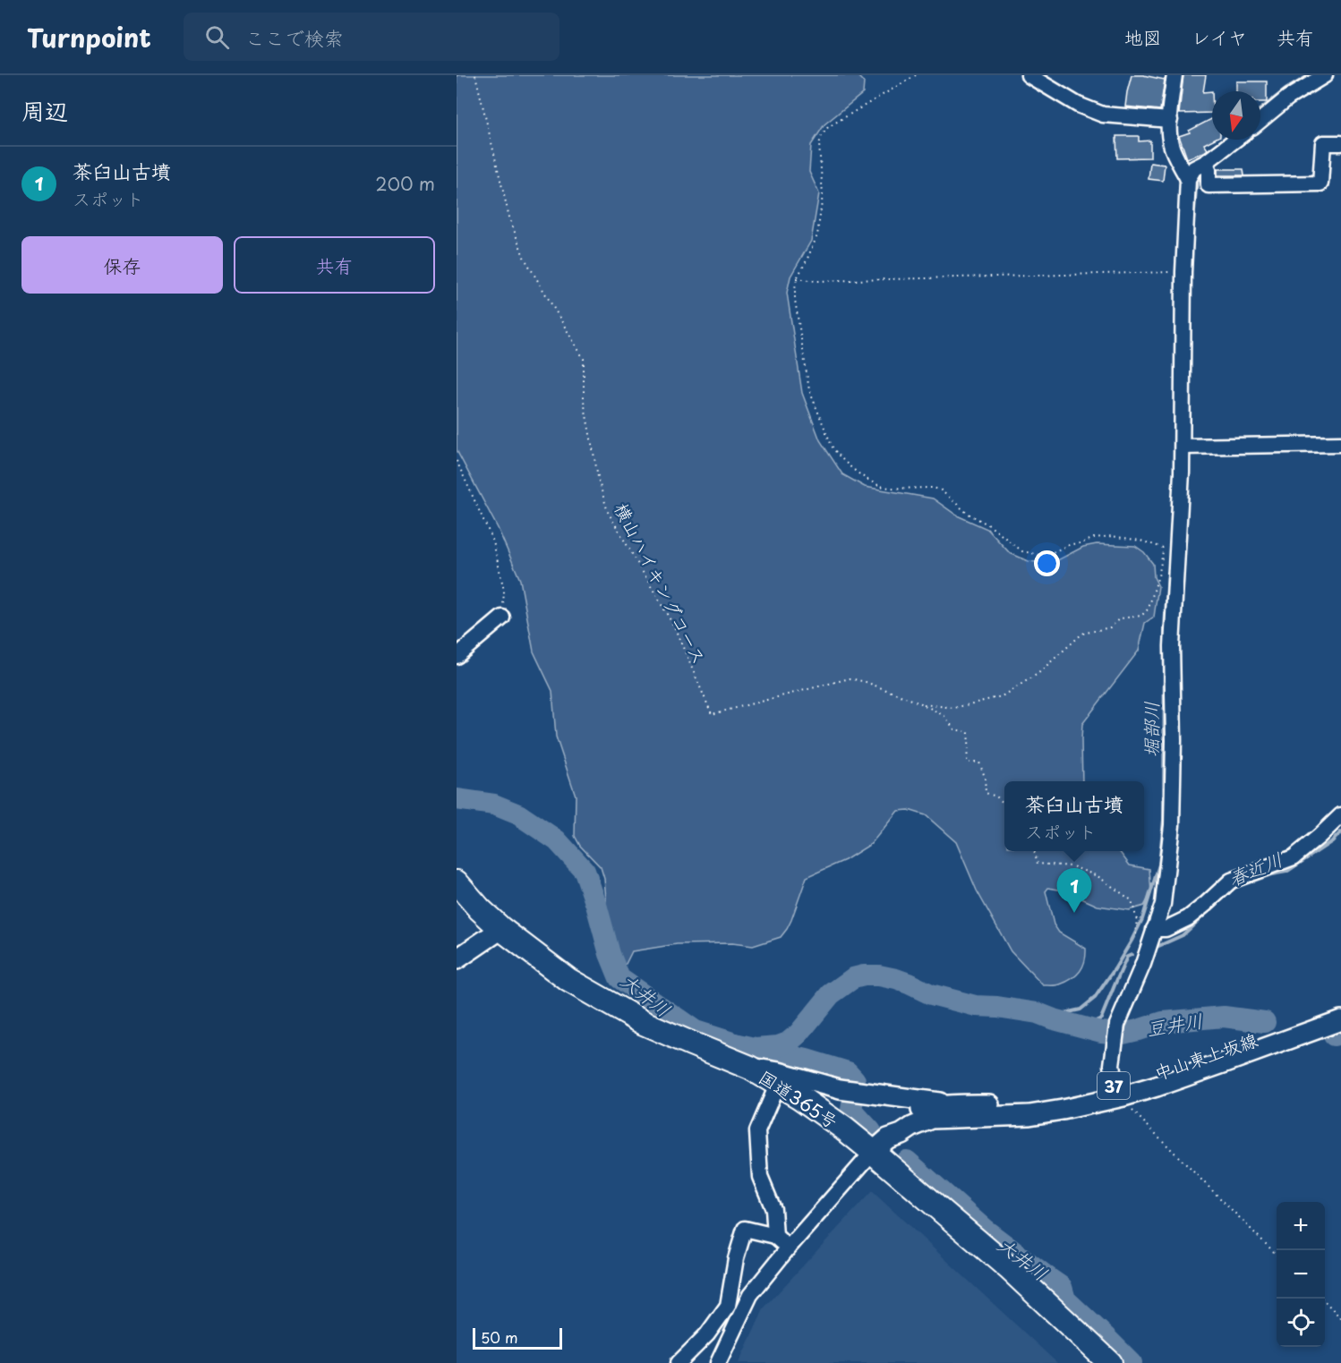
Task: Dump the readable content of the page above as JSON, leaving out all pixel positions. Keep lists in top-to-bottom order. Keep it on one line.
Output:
{"streets":{"highway":["国道365号"],"main road":["中山東上坂線","37"],"path":["横山ハイキングコース"]},"crossings":[["中山東上坂線","国道365号"]],"water":["堀部川","春近川","大井川","豆井川"],"scale_bar":"50 m","north":"bottom","page":{"header":"Turnpoint","search":"ここで検索","nav":["地図","レイヤ","共有"],"heading":"周辺","list":[{"mark":"1","name":"茶臼山古墳","note":"スポット","value":"200 m"}],"buttons":["保存","共有"],"popup":["茶臼山古墳","スポット"],"pins":"1","map_buttons":["+","−"],"scale":"50 m"}}
